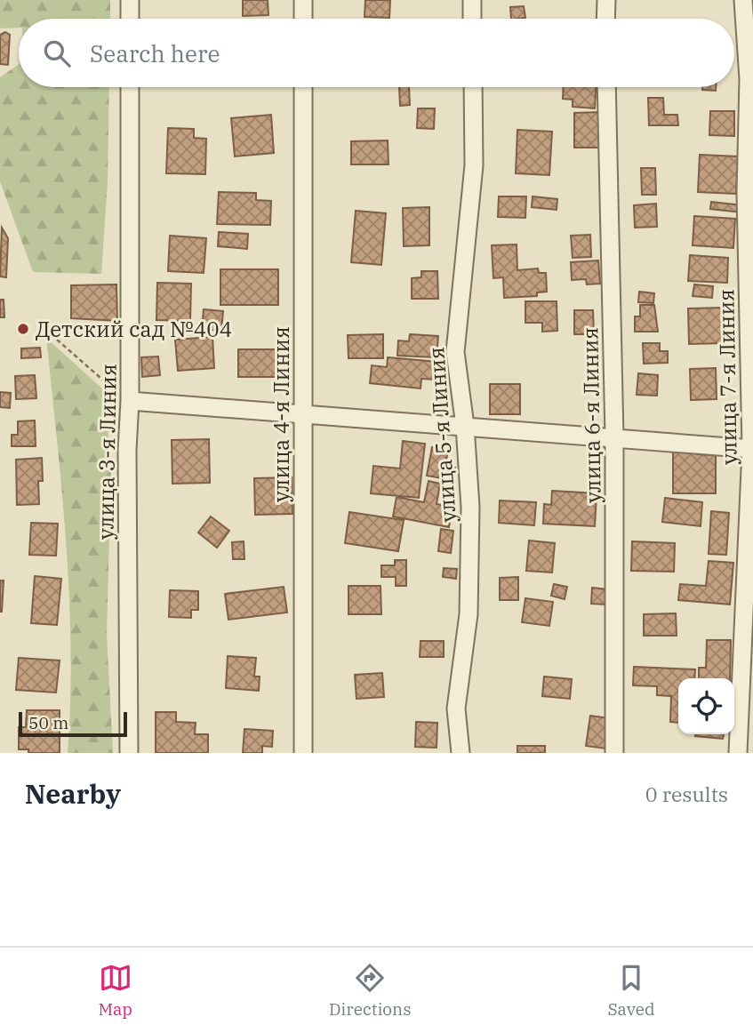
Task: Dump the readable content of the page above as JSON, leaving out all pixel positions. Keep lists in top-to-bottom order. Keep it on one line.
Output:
{"streets":{"street":["улица 7-я Линия","улица 4-я Линия","улица 6-я Линия","улица 5-я Линия","улица 3-я Линия"]},"places":["Детский сад №404"],"scale_bar":"50 m","page":{"search":"Search here","scale":"50 m","heading":["Nearby","0 results"],"nav":["Map","Directions","Saved"]}}
